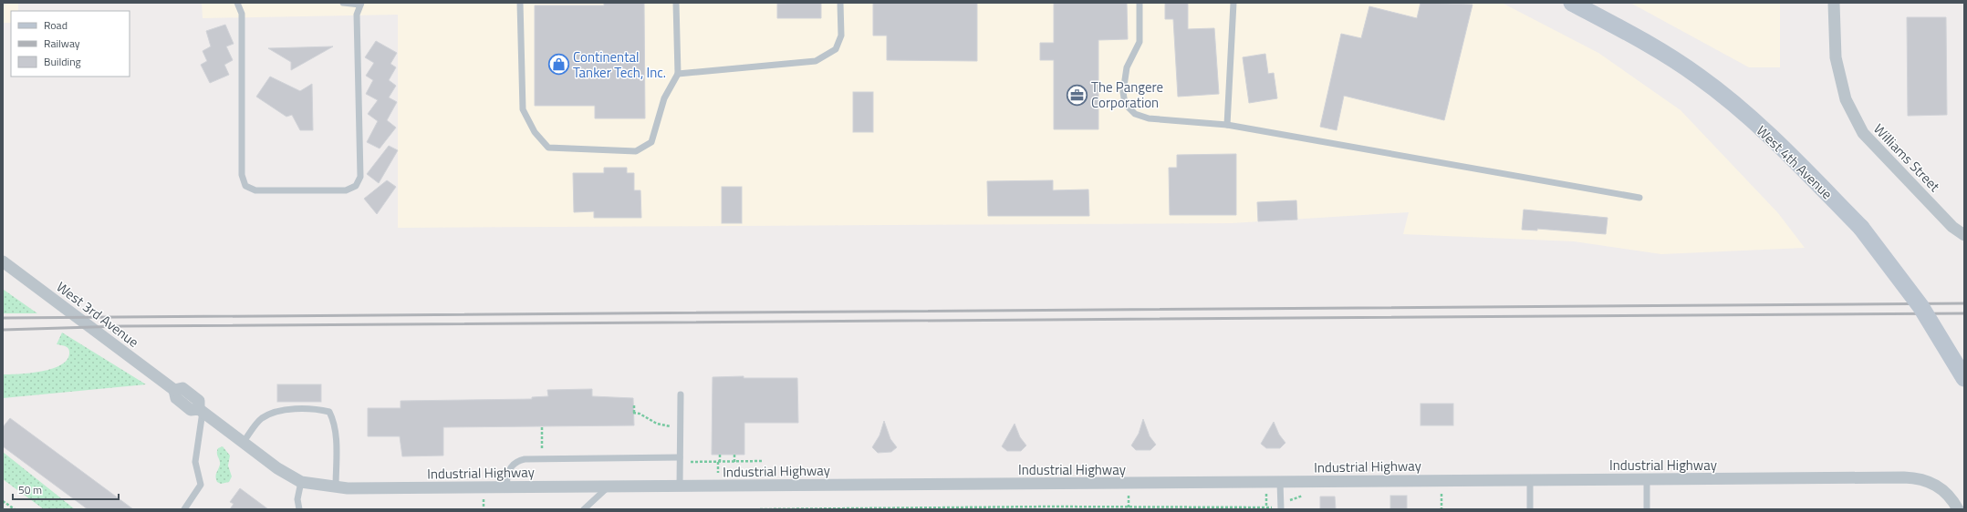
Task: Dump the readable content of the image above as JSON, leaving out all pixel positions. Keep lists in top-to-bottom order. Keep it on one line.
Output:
{"streets":{"main road":["West 4th Avenue"],"street":["Williams Street","West 3rd Avenue","Industrial Highway"]},"crossings":[["West 3rd Avenue","Industrial Highway"]],"places":{"shop":["Continental Tanker Tech, Inc."],"office":["The Pangere Corporation"]},"legend":["Road","Railway","Building"],"scale_bar":"50 m"}
